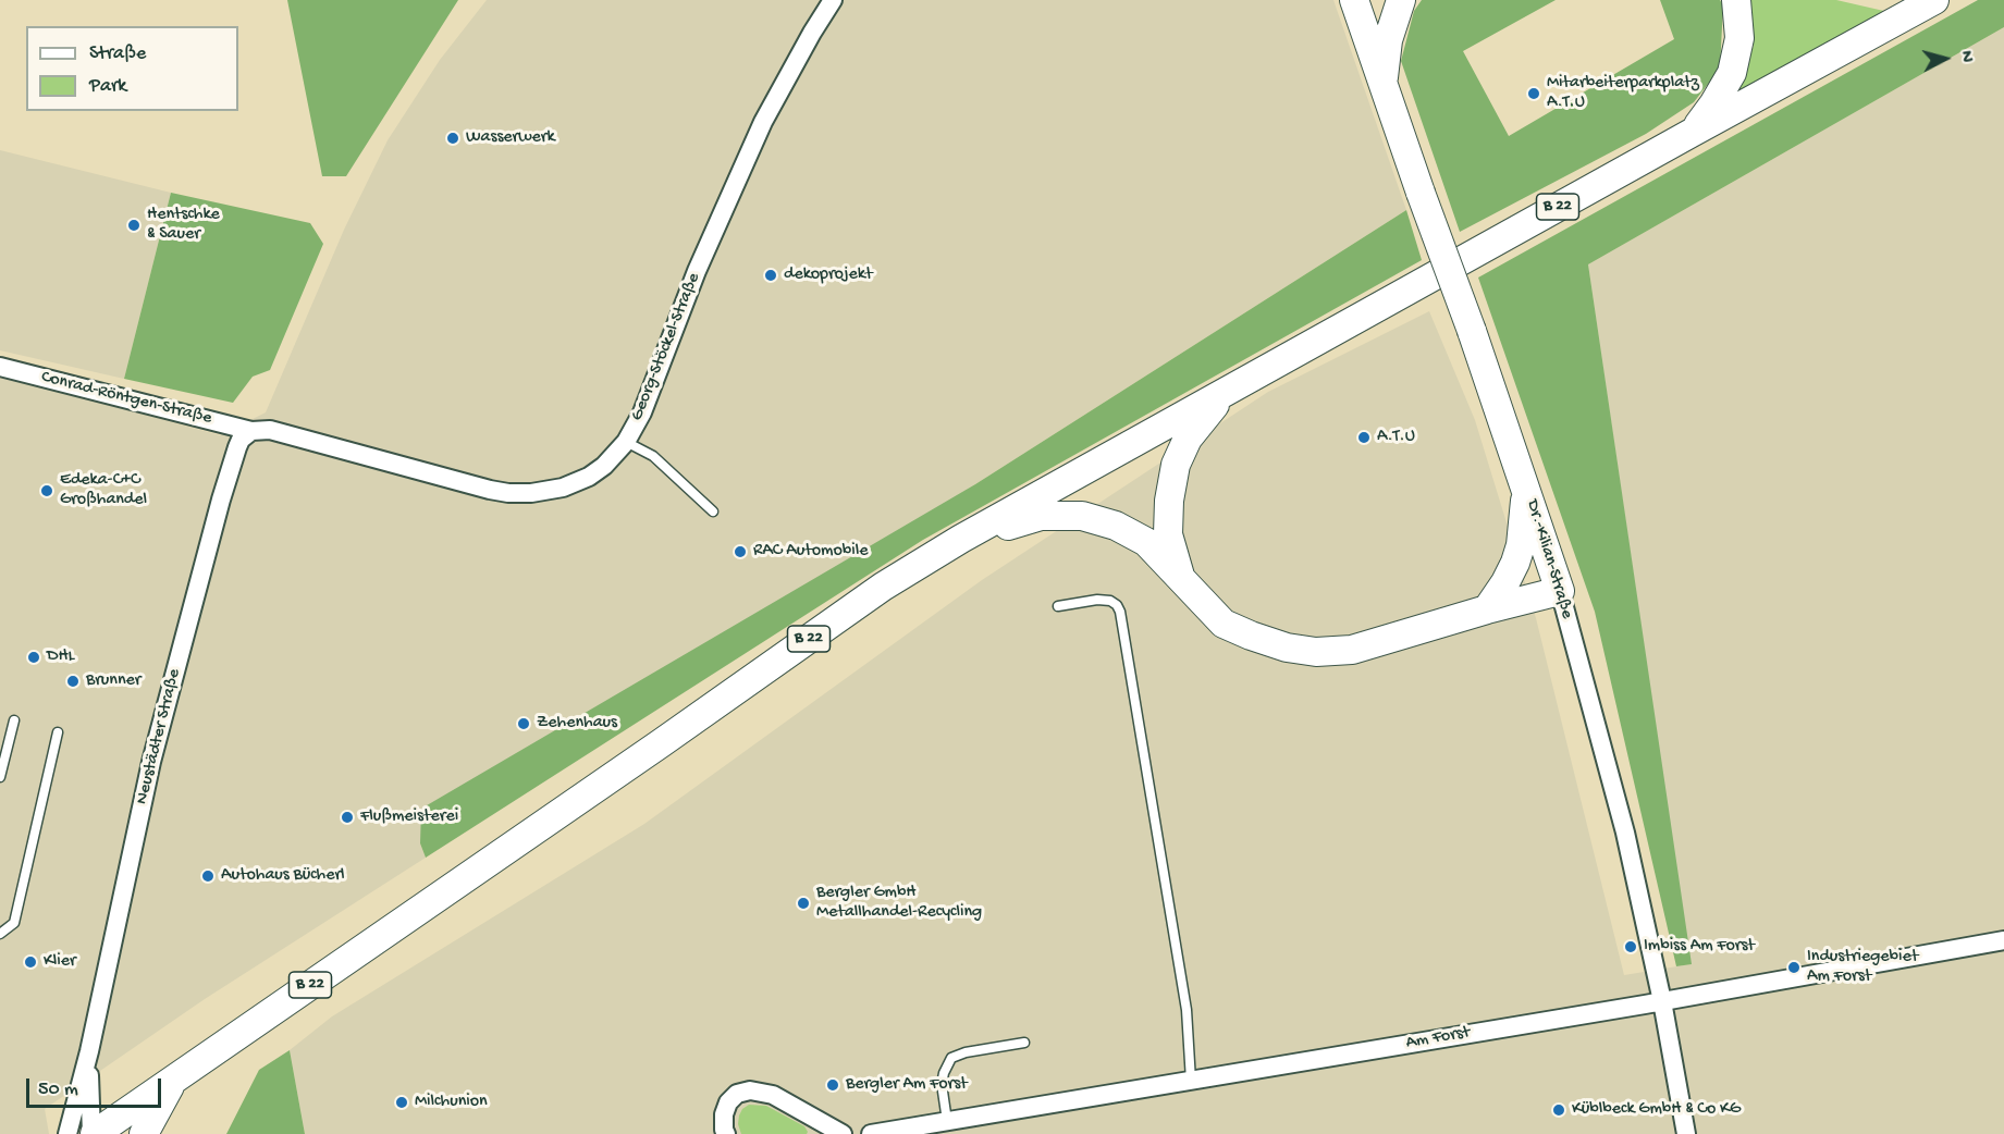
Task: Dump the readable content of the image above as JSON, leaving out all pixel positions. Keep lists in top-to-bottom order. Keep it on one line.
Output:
{"streets":{"main road":["B 22","Dr.-Kilian-Straße"],"street":["Georg-Stöckel-Straße","Conrad-Röntgen-Straße","Neustädter Straße","Am Forst"]},"crossings":[["B 22","Neustädter Straße"],["Georg-Stöckel-Straße","Conrad-Röntgen-Straße"],["Georg-Stöckel-Straße","Neustädter Straße"],["Conrad-Röntgen-Straße","Neustädter Straße"],["Dr.-Kilian-Straße","Am Forst"]],"places":["Mitarbeiterparkplatz A.T.U","Wasserwerk","Hentschke & Sauer","dekoprojekt","A.T.U","Edeka-C+C Großhandel","RAC Automobile","DHL","Brunner","Zehenhaus","Flußmeisterei","Autohaus Bücherl","Bergler GmbH Metallhandel-Recycling","Imbiss Am Forst","Klier","Industriegebiet Am Forst","Bergler Am Forst","Milchunion","Küblbeck GmbH & Co KG"],"legend":["Straße","Park"],"scale_bar":"50 m","north":"right"}
